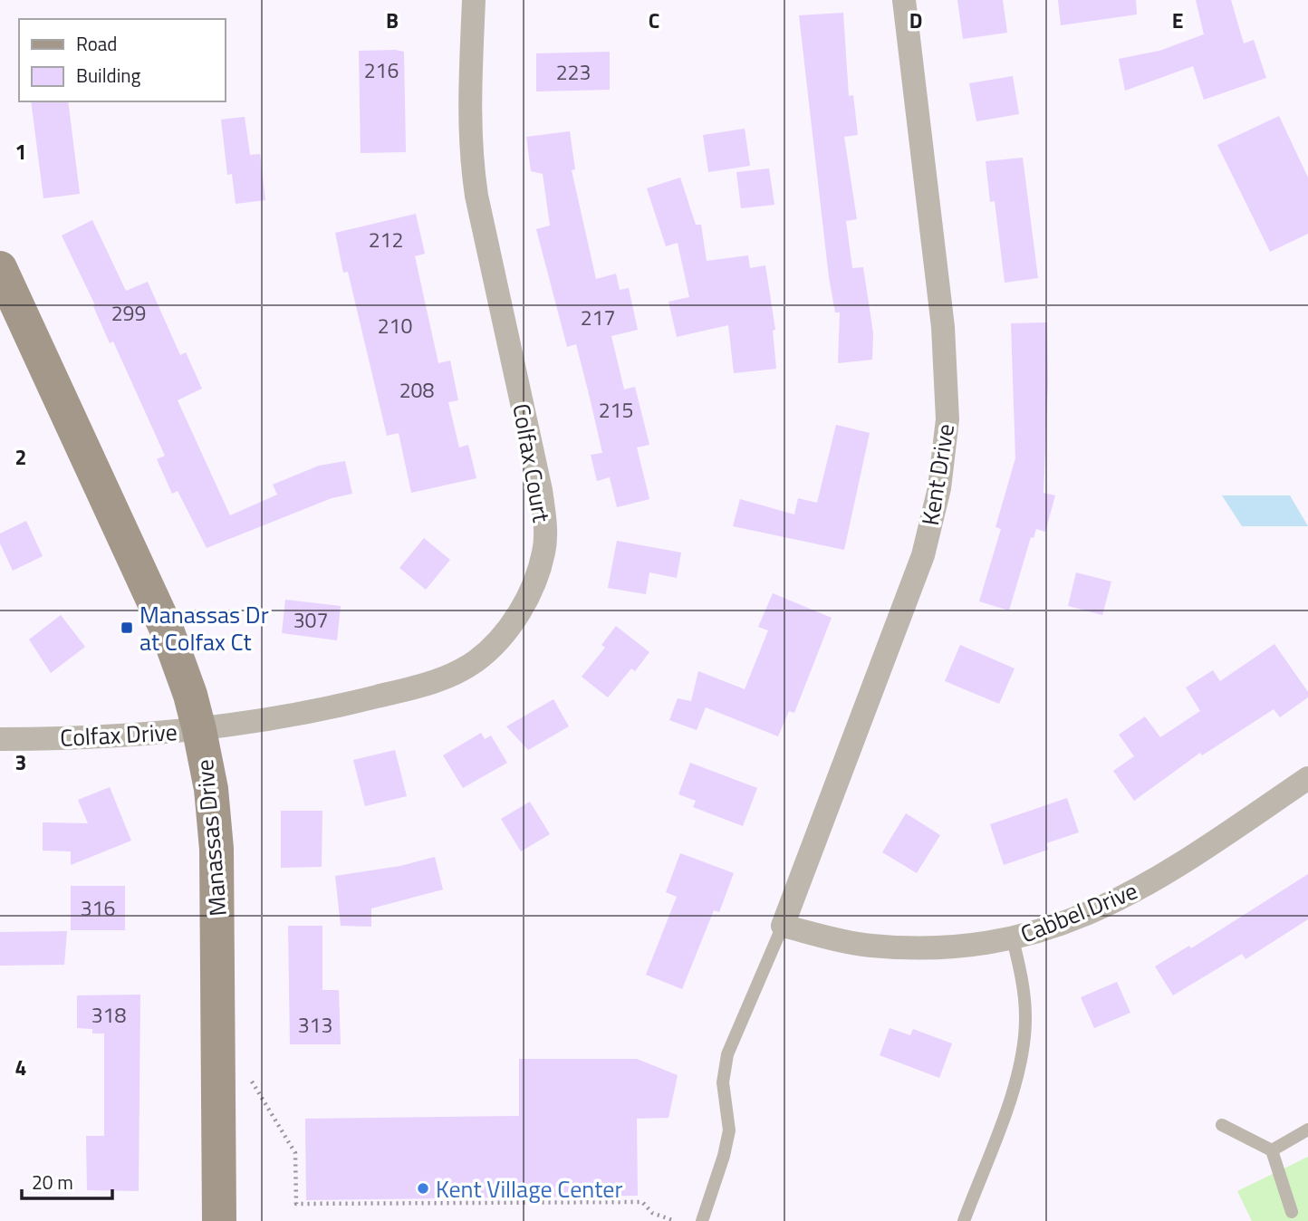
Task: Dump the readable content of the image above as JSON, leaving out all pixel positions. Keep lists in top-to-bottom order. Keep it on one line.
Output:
{"streets":{"main road":["Manassas Drive"],"street":["Colfax Court","Kent Drive","Colfax Drive","Cabbel Drive"]},"crossings":[["Colfax Court","Colfax Drive"],["Colfax Court","Manassas Drive"],["Kent Drive","Cabbel Drive"],["Colfax Drive","Manassas Drive"]],"places":{"transit":["Manassas Dr at Colfax Ct"],"other":["Kent Village Center"]},"house_numbers":["216","223","212","299","217","210","208","215","307","316","318","313"],"legend":["Road","Building"],"scale_bar":"20 m","grid":{"columns":["B","C","D","E"],"rows":["1","2","3","4"]}}
